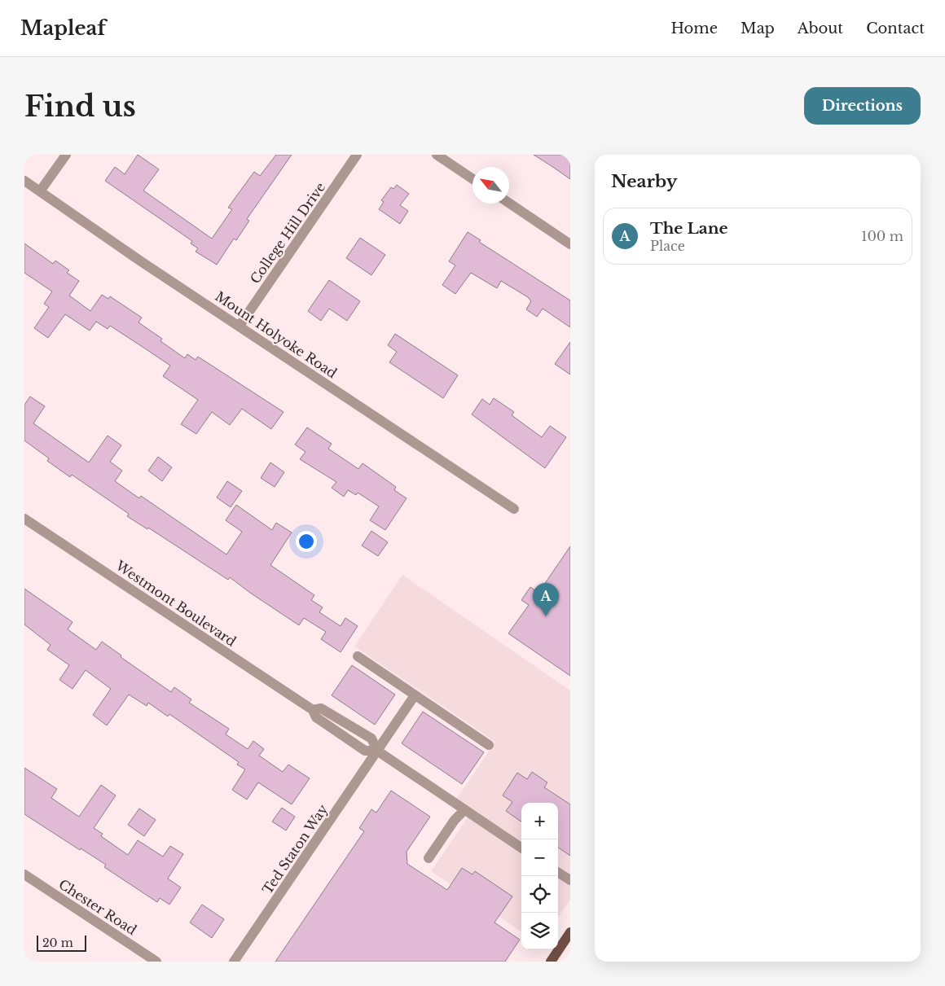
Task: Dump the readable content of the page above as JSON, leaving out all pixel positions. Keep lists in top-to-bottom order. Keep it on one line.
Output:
{"streets":{"street":["College Hill Drive","Mount Holyoke Road","Westmont Boulevard","Ted Staton Way","Chester Road"]},"crossings":[["College Hill Drive","Mount Holyoke Road"],["Westmont Boulevard","Ted Staton Way"]],"scale_bar":"20 m","north":"top left","page":{"header":"Mapleaf","nav":["Home","Map","About","Contact"],"buttons":"Directions","title":"Find us","heading":"Nearby","list":[{"mark":"A","name":"The Lane","note":"Place","value":"100 m"}],"pins":"A","map_buttons":["+","−"],"scale":"20 m"}}
